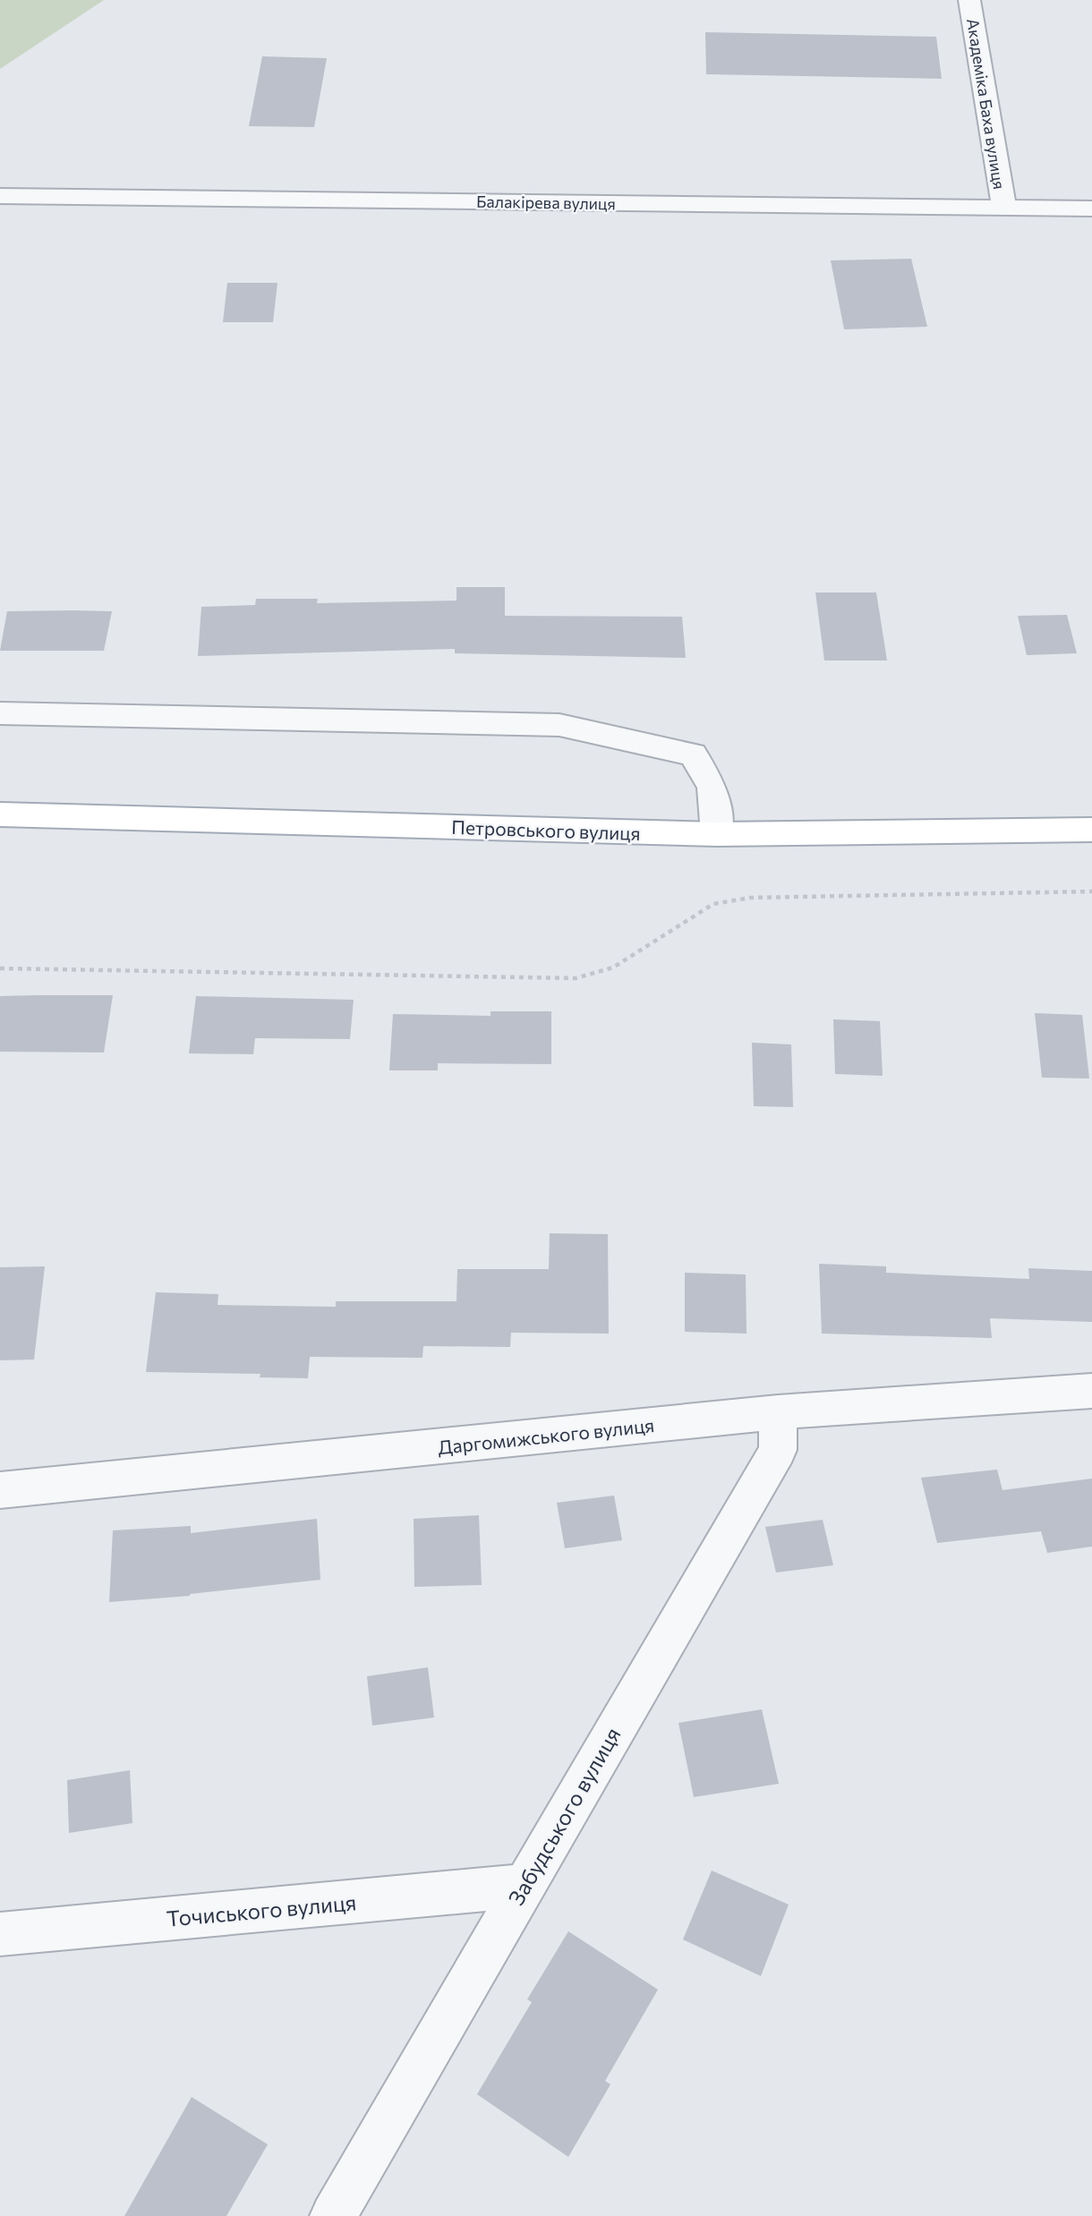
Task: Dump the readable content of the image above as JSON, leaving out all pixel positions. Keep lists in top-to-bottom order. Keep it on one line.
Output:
{"streets":{"main road":["Петровського вулиця"],"street":["Академіка Баха вулиця","Балакірева вулиця","Даргомижського вулиця","Забудського вулиця","Точиського вулиця"]},"crossings":[["Академіка Баха вулиця","Балакірева вулиця"],["Даргомижського вулиця","Забудського вулиця"],["Забудського вулиця","Точиського вулиця"]]}
